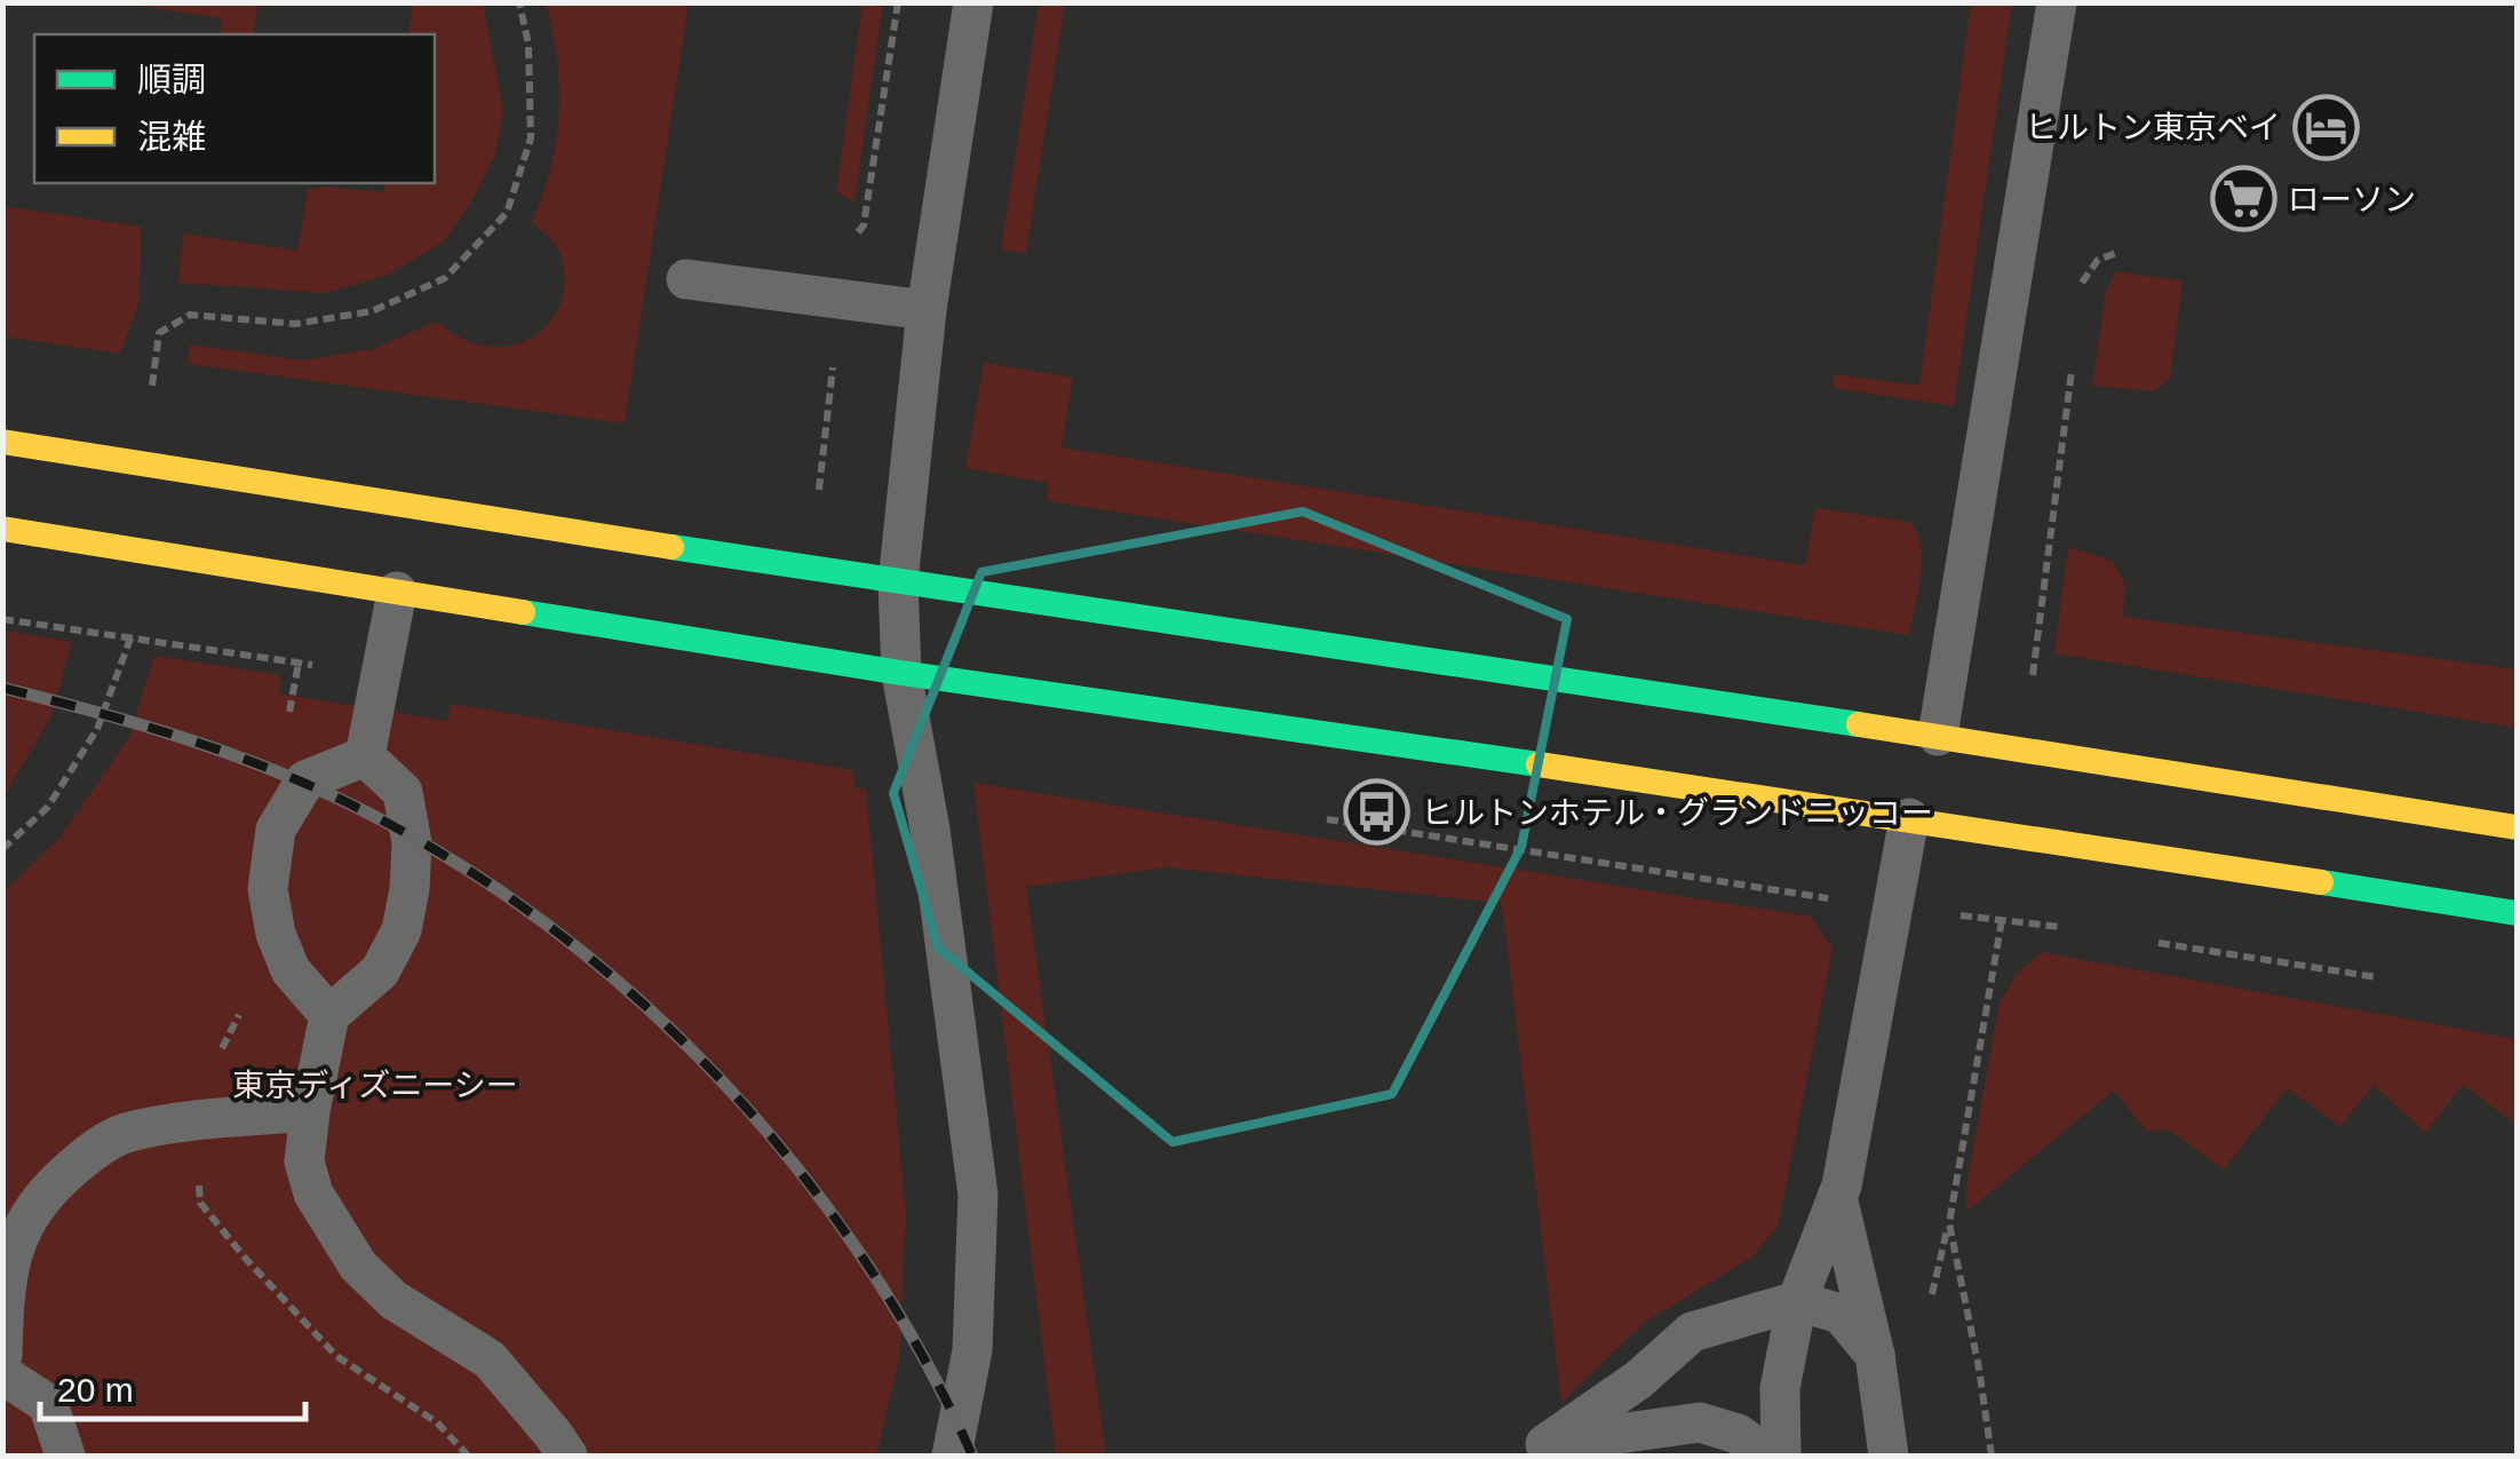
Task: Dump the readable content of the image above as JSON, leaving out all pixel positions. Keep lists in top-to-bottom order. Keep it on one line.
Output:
{"parks":["東京ディズニーシー"],"places":{"hotel":["ヒルトン東京ベイ"],"supermarket":["ローソン"],"bus stop":["ヒルトンホテル・グランドニッコー"]},"legend":["順調","混雑"],"scale_bar":"20 m"}
